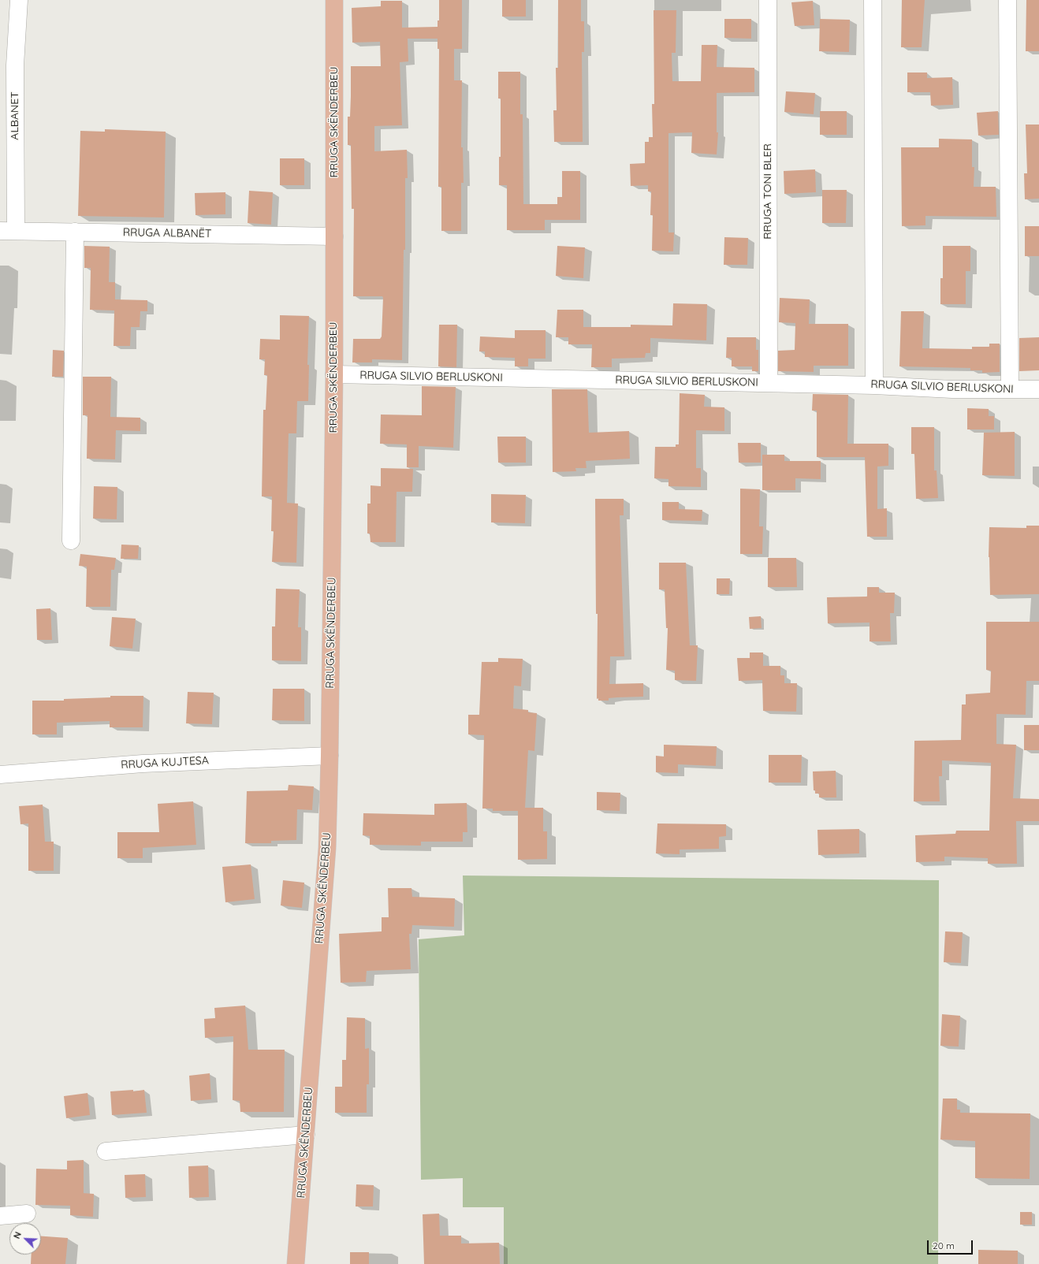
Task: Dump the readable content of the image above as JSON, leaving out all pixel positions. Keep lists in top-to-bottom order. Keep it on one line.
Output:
{"streets":{"main road":["RRUGA SKËNDERBEU"],"street":["ALBANET","RRUGA TONI BLER","RRUGA ALBANËT","RRUGA SILVIO BERLUSKONI","RRUGA KUJTESA"]},"crossings":[["ALBANET","RRUGA ALBANËT"],["RRUGA SKËNDERBEU","RRUGA ALBANËT"],["RRUGA SKËNDERBEU","RRUGA SILVIO BERLUSKONI"],["RRUGA SKËNDERBEU","RRUGA KUJTESA"],["RRUGA TONI BLER","RRUGA SILVIO BERLUSKONI"]],"scale_bar":"20 m","north":"top left"}
